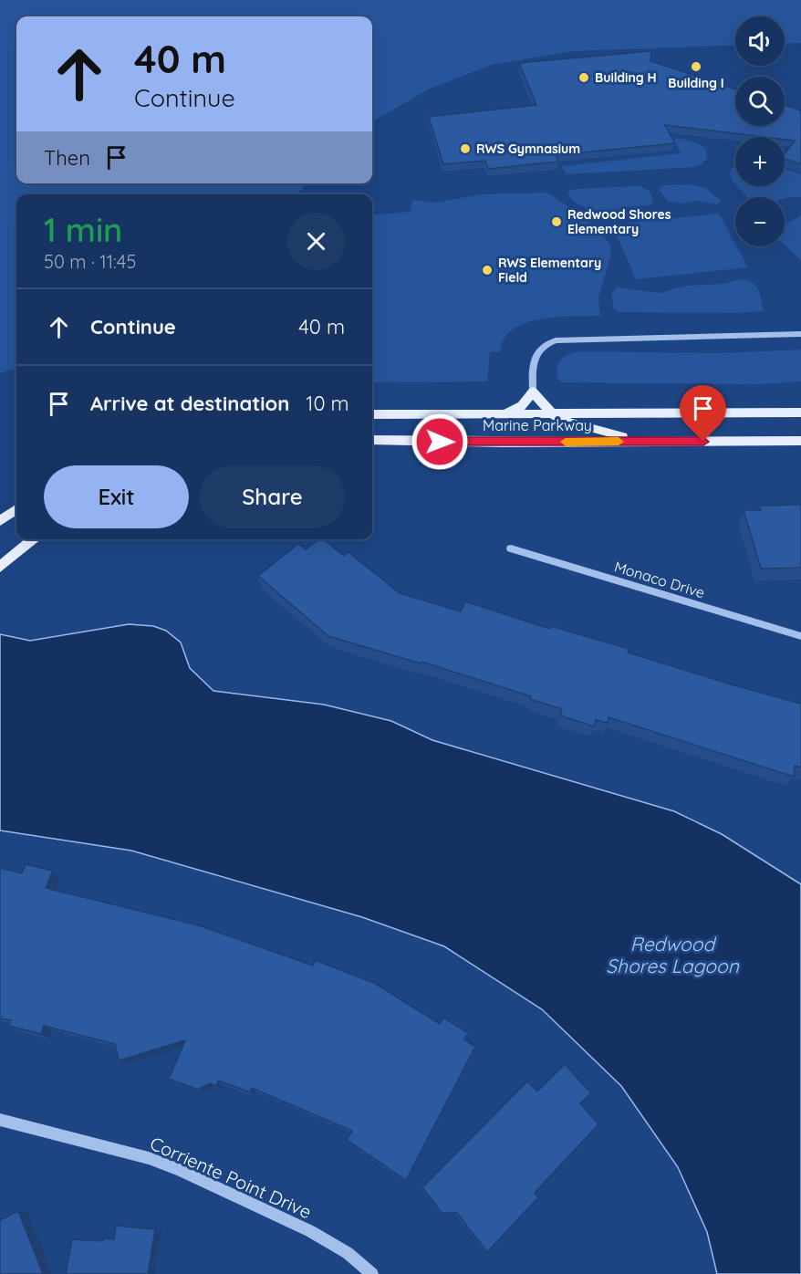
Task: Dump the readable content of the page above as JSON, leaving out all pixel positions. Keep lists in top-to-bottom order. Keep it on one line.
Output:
{"streets":{"main road":["Marine Parkway"],"street":["Monaco Drive","Corriente Point Drive"]},"water":["Redwood Shores Lagoon"],"places":["Building I","Building H","RWS Gymnasium","Redwood Shores Elementary","RWS Elementary Field"],"page":{"map_buttons":["+","−"],"turn":["40 m","Continue"],"then":"Then","heading":["1 min","50 m · 11:45"],"list":[{"name":"Continue","value":"40 m"},{"name":"Arrive at destination","value":"10 m"}],"buttons":["Exit","Share"]}}
